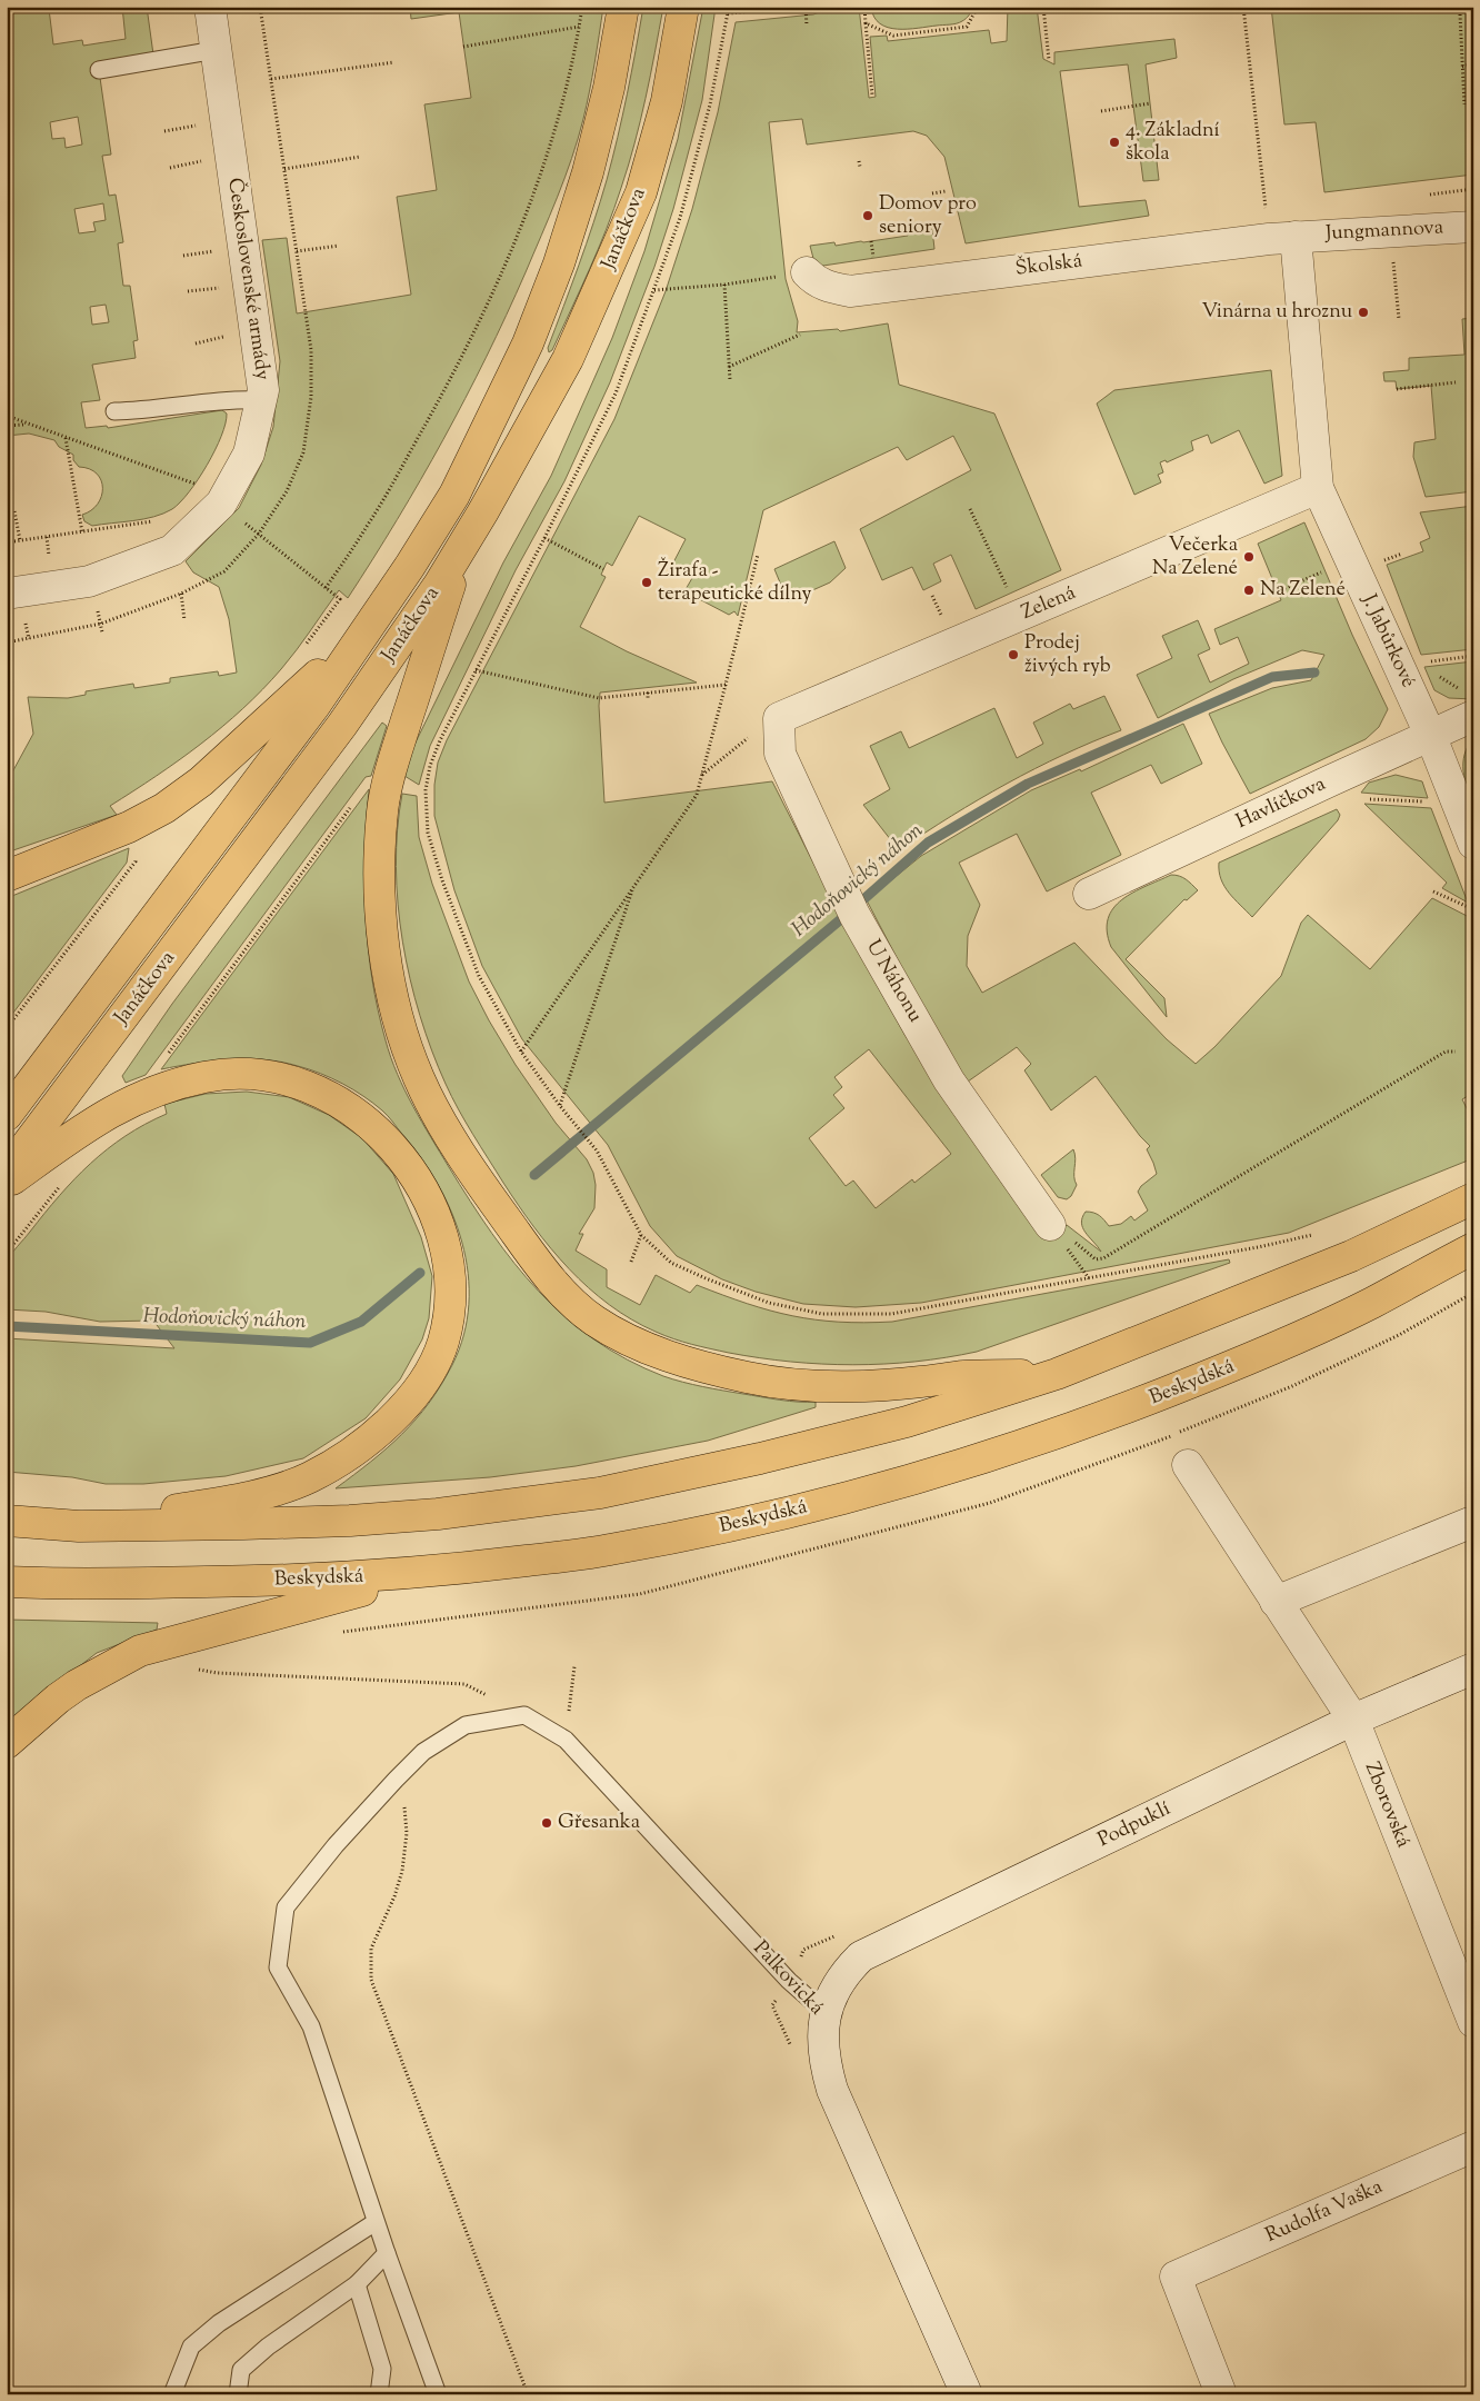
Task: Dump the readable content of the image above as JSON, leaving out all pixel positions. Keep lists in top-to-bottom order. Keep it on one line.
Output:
{"streets":{"main road":["Janáčkova","Beskydská"],"street":["Jungmannova","Školská","Československé armády","Zelená","J. Jabůrkové","Havlíčkova","U Náhonu","Zborovská","Podpuklí","Palkovická","Rudolfa Vaška"]},"crossings":[["Jungmannova","Školská"],["Jungmannova","J. Jabůrkové"],["Školská","J. Jabůrkové"],["Zelená","J. Jabůrkové"],["Zelená","U Náhonu"],["J. Jabůrkové","Havlíčkova"],["Zborovská","Podpuklí"],["Podpuklí","Palkovická"]],"water":["Hodoňovický náhon"],"places":["4. Základní škola","Domov pro seniory","Vinárna u hroznu","Večerka Na Zelené","Žirafa - terapeutické dílny","Na Zelené","Prodej živých ryb","Gřesanka"]}
